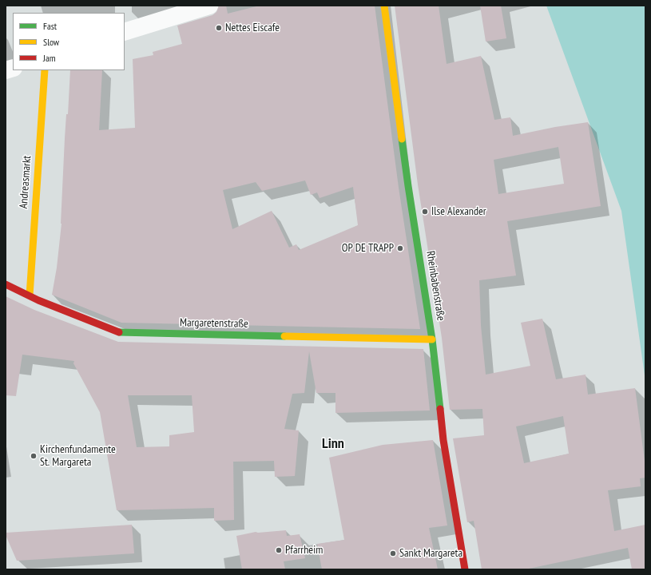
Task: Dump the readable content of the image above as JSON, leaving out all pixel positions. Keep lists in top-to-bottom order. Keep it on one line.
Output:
{"streets":{"street":["Andreasmarkt","Rheinbabenstraße","Margaretenstraße"]},"crossings":[["Andreasmarkt","Margaretenstraße"],["Rheinbabenstraße","Margaretenstraße"]],"districts":["Linn"],"places":["Nettes Eiscafe","Ilse Alexander","OP DE TRAPP","Kirchenfundamente St. Margareta","Pfarrheim","Sankt Margareta"],"legend":["Fast","Slow","Jam"]}
